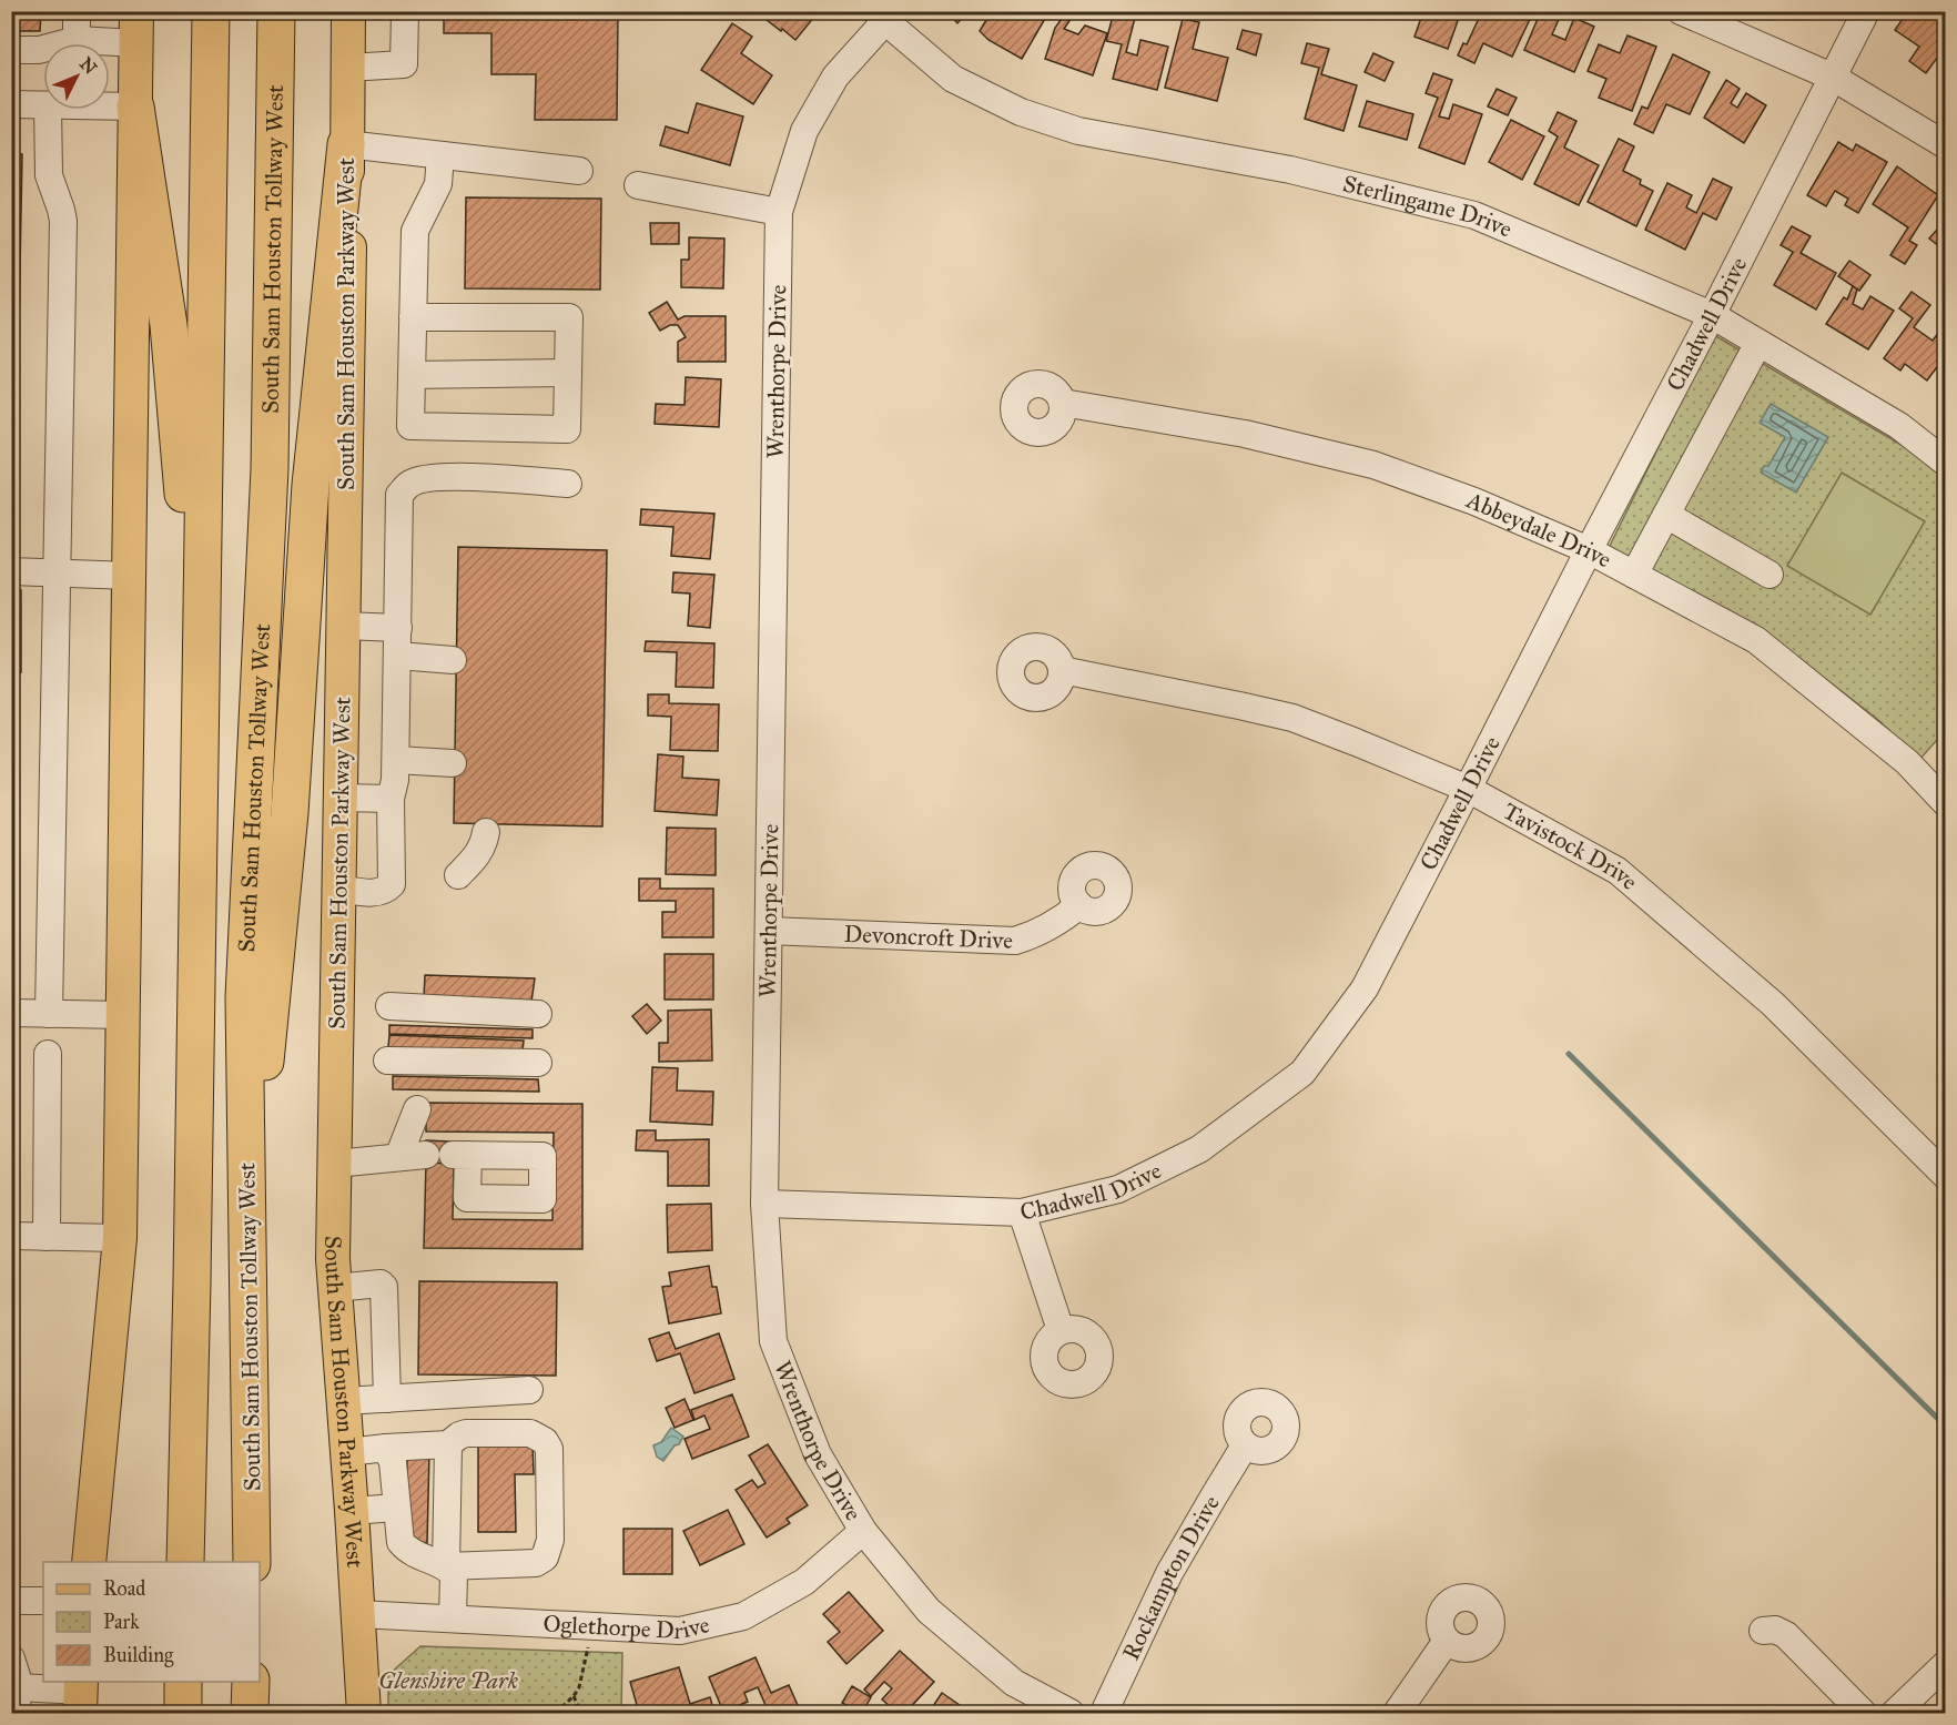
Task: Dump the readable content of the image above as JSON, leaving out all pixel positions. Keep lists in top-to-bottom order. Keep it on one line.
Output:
{"streets":{"highway":["South Sam Houston Tollway West"],"main road":["South Sam Houston Parkway West"],"street":["Sterlingame Drive","Chadwell Drive","Wrenthorpe Drive","Abbeydale Drive","Tavistock Drive","Devoncroft Drive","Rockampton Drive","Oglethorpe Drive"]},"crossings":[["Sterlingame Drive","Chadwell Drive"],["Sterlingame Drive","Wrenthorpe Drive"],["Chadwell Drive","Wrenthorpe Drive"],["Chadwell Drive","Abbeydale Drive"],["Chadwell Drive","Tavistock Drive"],["South Sam Houston Parkway West","Oglethorpe Drive"],["Wrenthorpe Drive","Devoncroft Drive"],["Wrenthorpe Drive","Oglethorpe Drive"]],"parks":["Glenshire Park"],"legend":["Road","Park","Building"],"north":"top right"}
